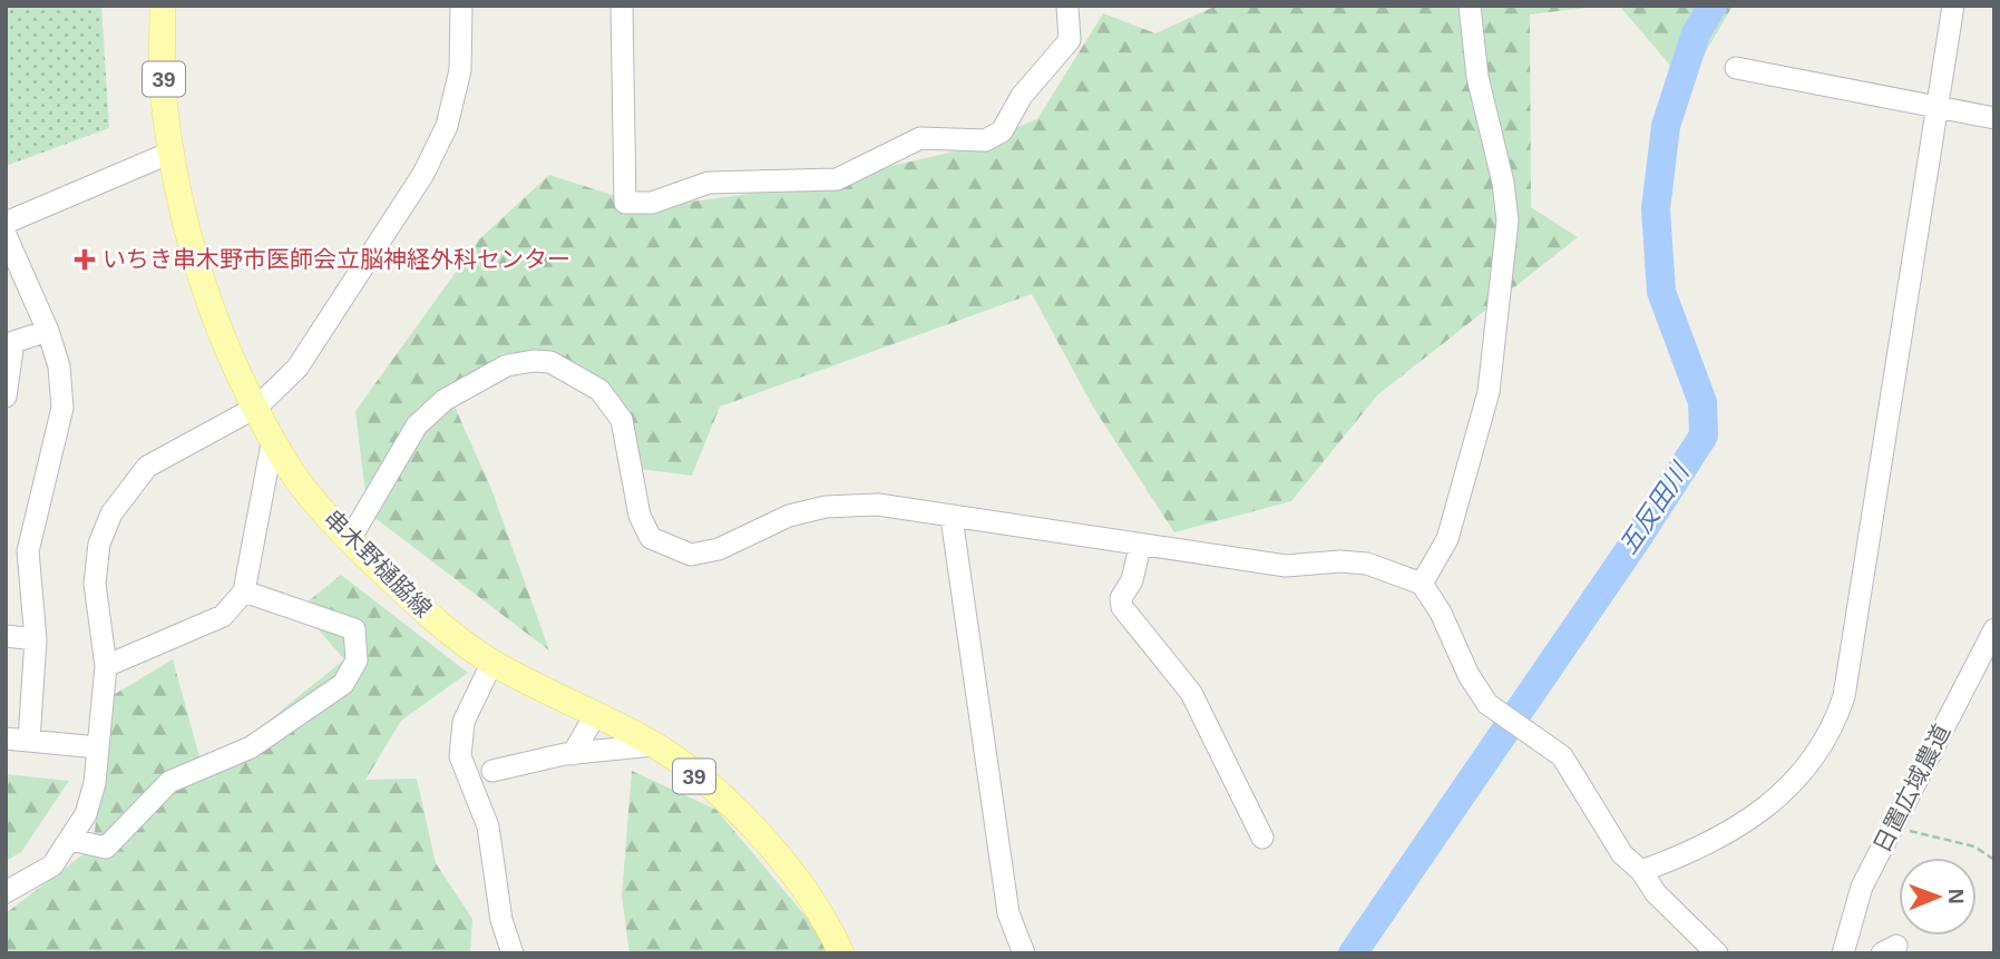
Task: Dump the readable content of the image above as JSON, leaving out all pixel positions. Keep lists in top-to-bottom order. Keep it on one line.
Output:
{"streets":{"main road":["39","串木野樋脇線"],"street":["日置広域農道"]},"water":["五反田川"],"places":{"health":["いちき串木野市医師会立脳神経外科センター"]},"north":"right"}
